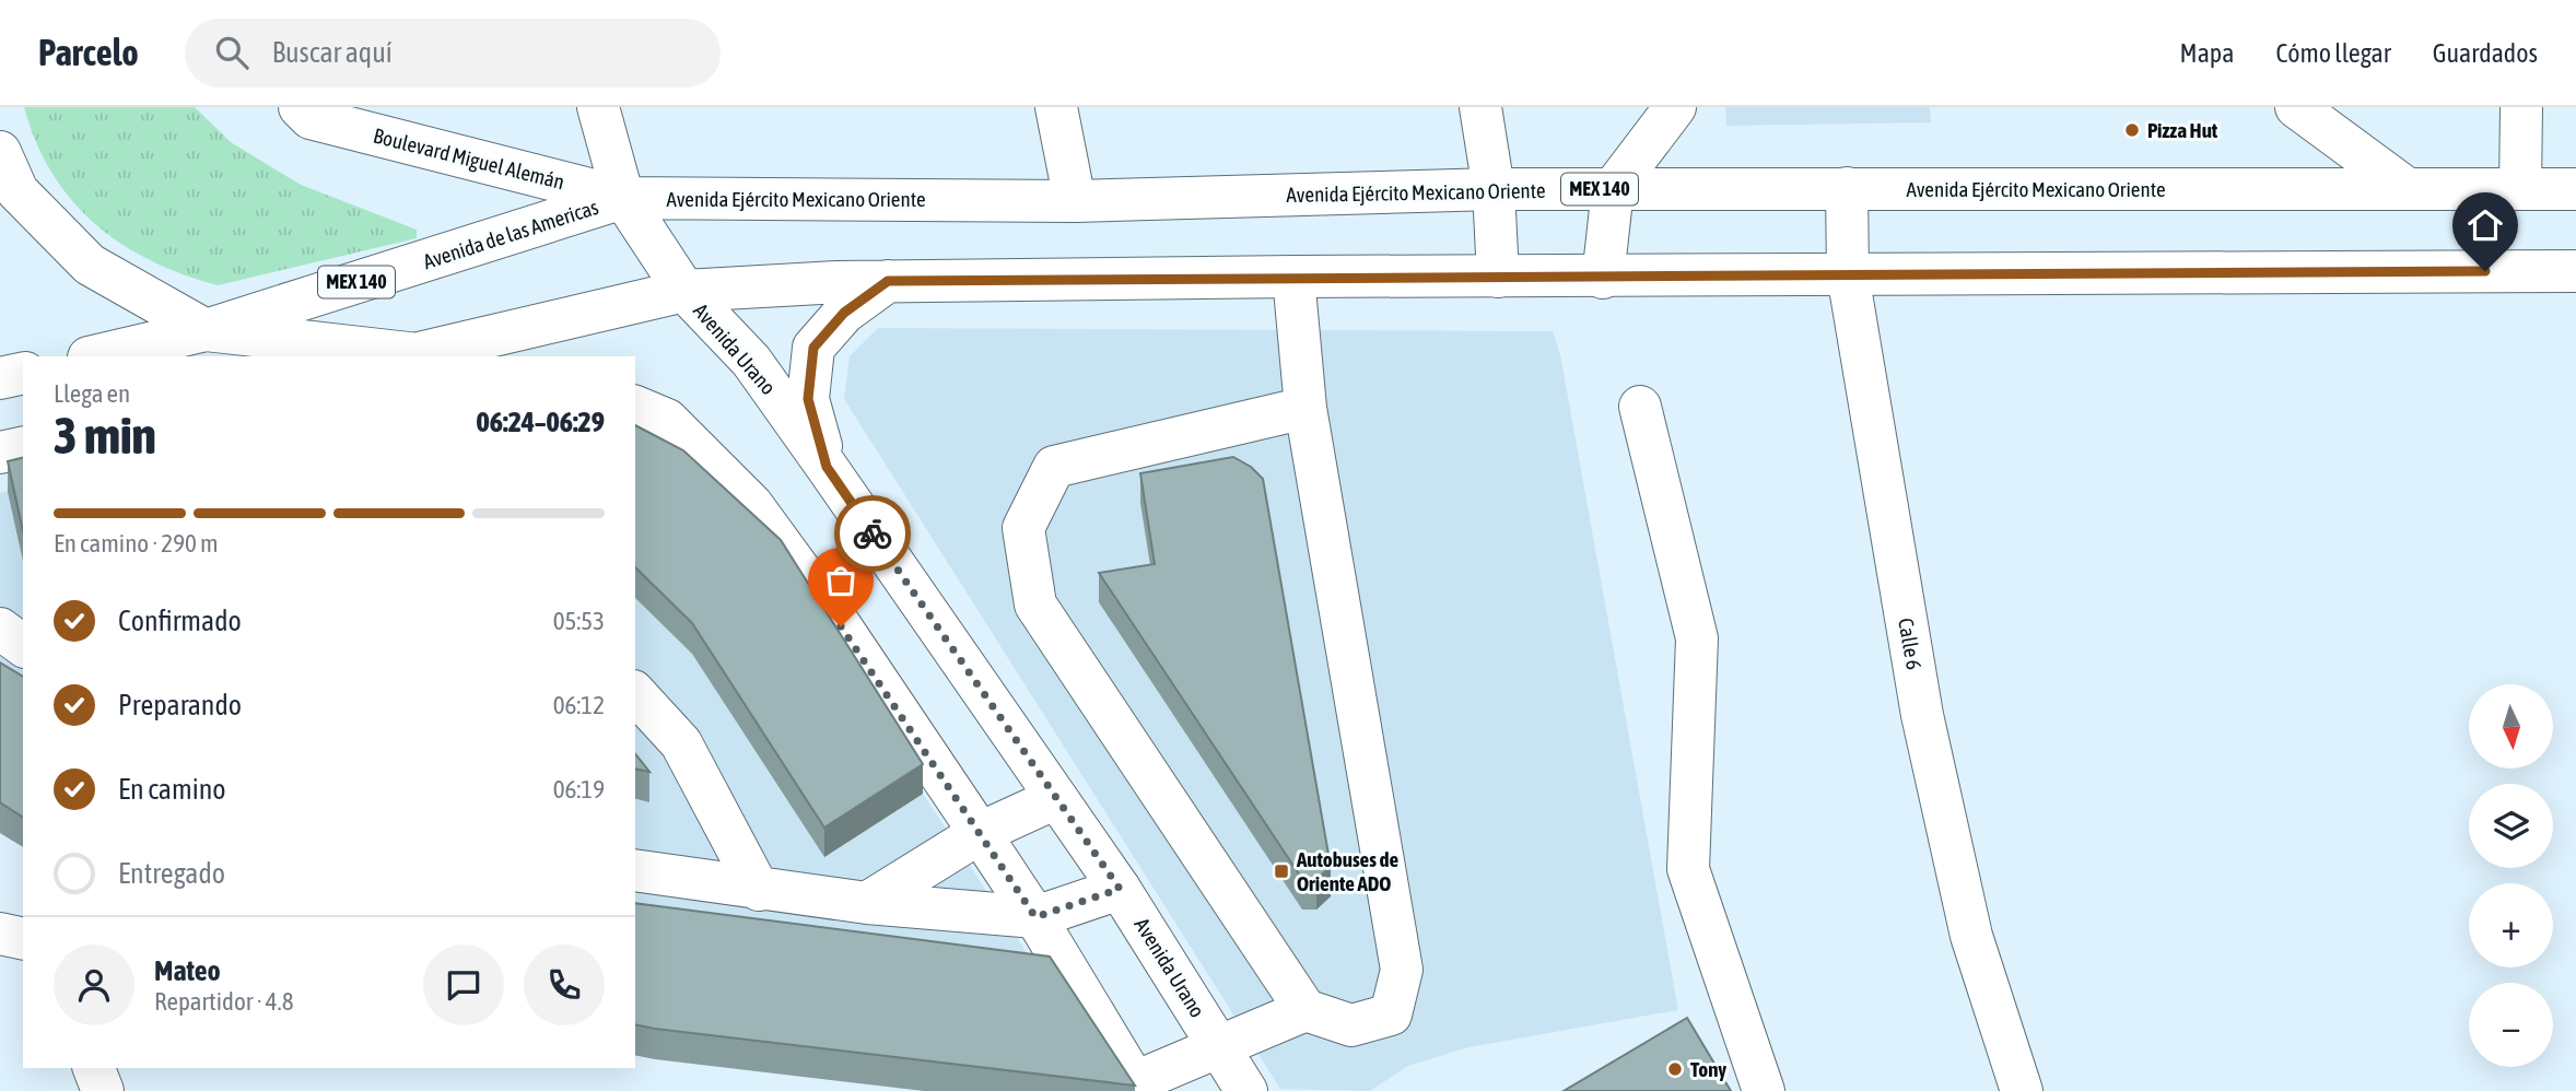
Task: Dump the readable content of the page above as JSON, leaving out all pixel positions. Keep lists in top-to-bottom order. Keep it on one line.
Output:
{"streets":{"main road":["Boulevard Miguel Alemán","MEX 140","Avenida Ejército Mexicano Oriente","Avenida de las Americas","Avenida Urano","Calle 6"]},"crossings":[["Boulevard Miguel Alemán","Avenida Ejército Mexicano Oriente"],["Boulevard Miguel Alemán","Avenida de las Americas"],["Avenida Ejército Mexicano Oriente","Avenida de las Americas"],["Avenida Ejército Mexicano Oriente","Calle 6"]],"places":{"other":["Pizza Hut","Tony"],"transit":["Autobuses de Oriente ADO"]},"north":"bottom","page":{"header":"Parcelo","search":"Buscar aquí","nav":["Mapa","Cómo llegar","Guardados"],"heading":["3 min","Llega en","06:24–06:29"],"panel":["Mateo","Repartidor · 4.8"],"bar":"En camino · 290 m","list":[["Confirmado","05:53"],["Preparando","06:12"],["En camino","06:19"],"Entregado"],"map_buttons":["+","−"]}}
